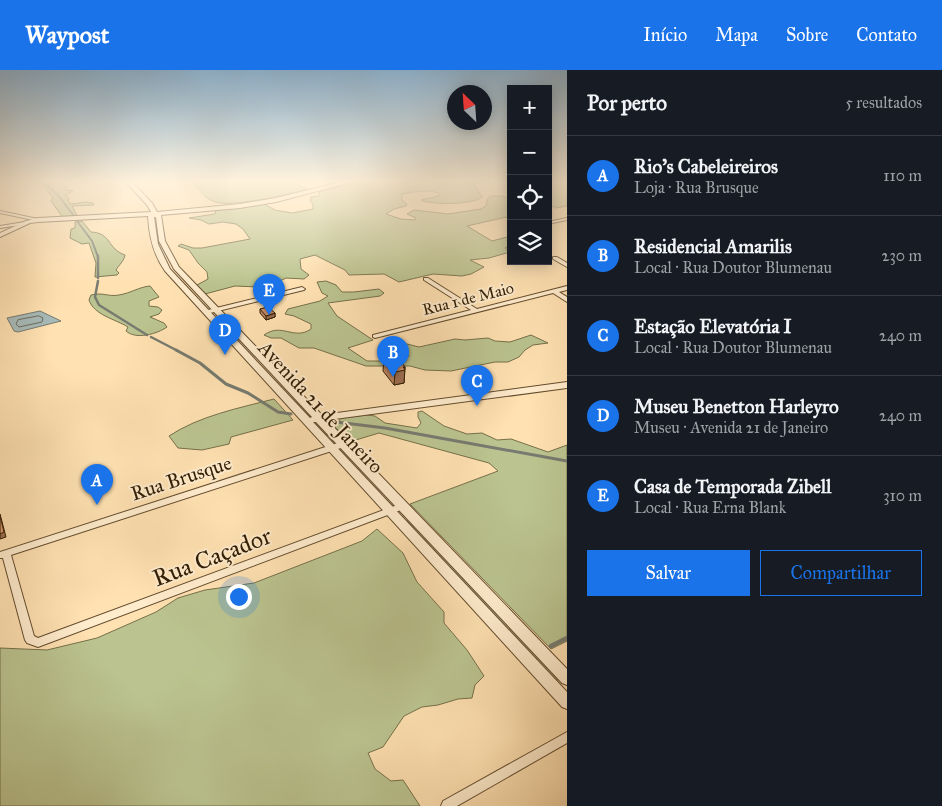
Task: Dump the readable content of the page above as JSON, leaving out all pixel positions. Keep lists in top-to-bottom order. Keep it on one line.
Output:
{"streets":{"street":["Rua 1 de Maio","Avenida 21 de Janeiro","Rua Brusque","Rua Caçador"]},"crossings":[["Avenida 21 de Janeiro","Rua Brusque"],["Avenida 21 de Janeiro","Rua Caçador"],["Rua Brusque","Rua Caçador"]],"north":"top left","page":{"header":"Waypost","nav":["Início","Mapa","Sobre","Contato"],"heading":["Por perto","5 resultados"],"map_buttons":["+","−"],"list":[{"mark":"A","name":"Rio's Cabeleireiros","note":"Loja · Rua Brusque","value":"110 m"},{"mark":"B","name":"Residencial Amarilis","note":"Local · Rua Doutor Blumenau","value":"230 m"},{"mark":"C","name":"Estação Elevatória I","note":"Local · Rua Doutor Blumenau","value":"240 m"},{"mark":"D","name":"Museu Benetton Harleyro","note":"Museu · Avenida 21 de Janeiro","value":"240 m"},{"mark":"E","name":"Casa de Temporada Zibell","note":"Local · Rua Erna Blank","value":"310 m"}],"pins":["E","D","B","C","A"],"buttons":["Salvar","Compartilhar"]}}
